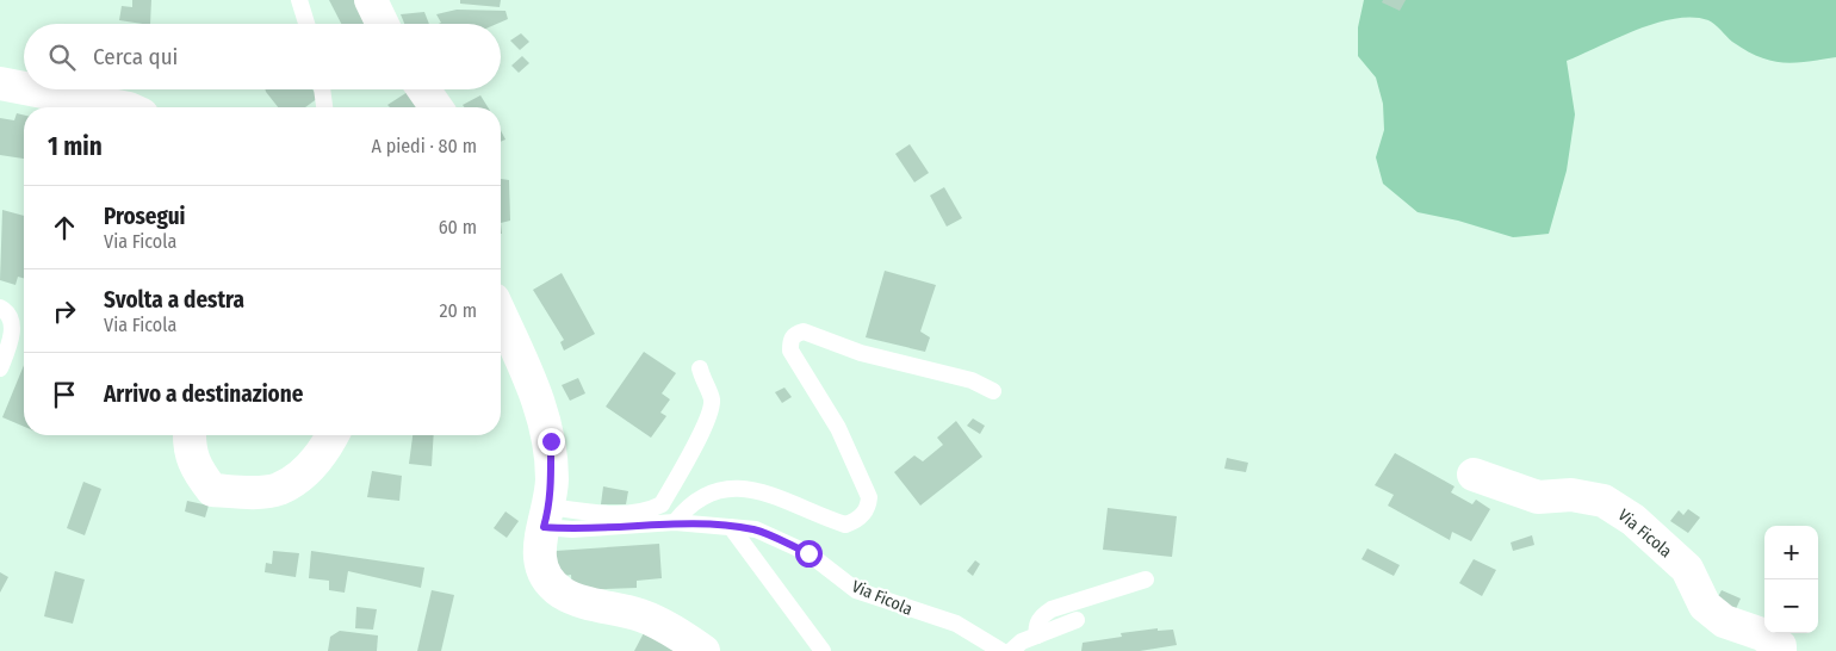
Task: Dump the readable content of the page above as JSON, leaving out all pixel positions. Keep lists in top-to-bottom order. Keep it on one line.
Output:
{"streets":{"street":["Via Ficola"]},"page":{"search":"Cerca qui","heading":["1 min","A piedi · 80 m"],"list":[["Prosegui","Via Ficola","60 m"],["Svolta a destra","Via Ficola","20 m"],"Arrivo a destinazione"],"map_buttons":["+","−"]}}
